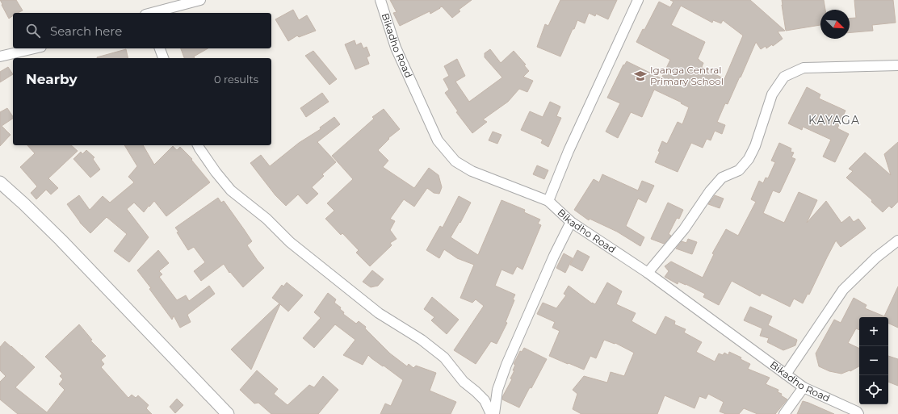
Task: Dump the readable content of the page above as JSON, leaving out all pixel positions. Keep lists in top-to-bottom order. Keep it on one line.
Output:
{"streets":{"street":["Bikadho Road"]},"districts":["KAYAGA"],"places":{"school or university":["Iganga Central Primary School"]},"north":"bottom right","page":{"search":"Search here","heading":["Nearby","0 results"],"map_buttons":["+","−"]}}
